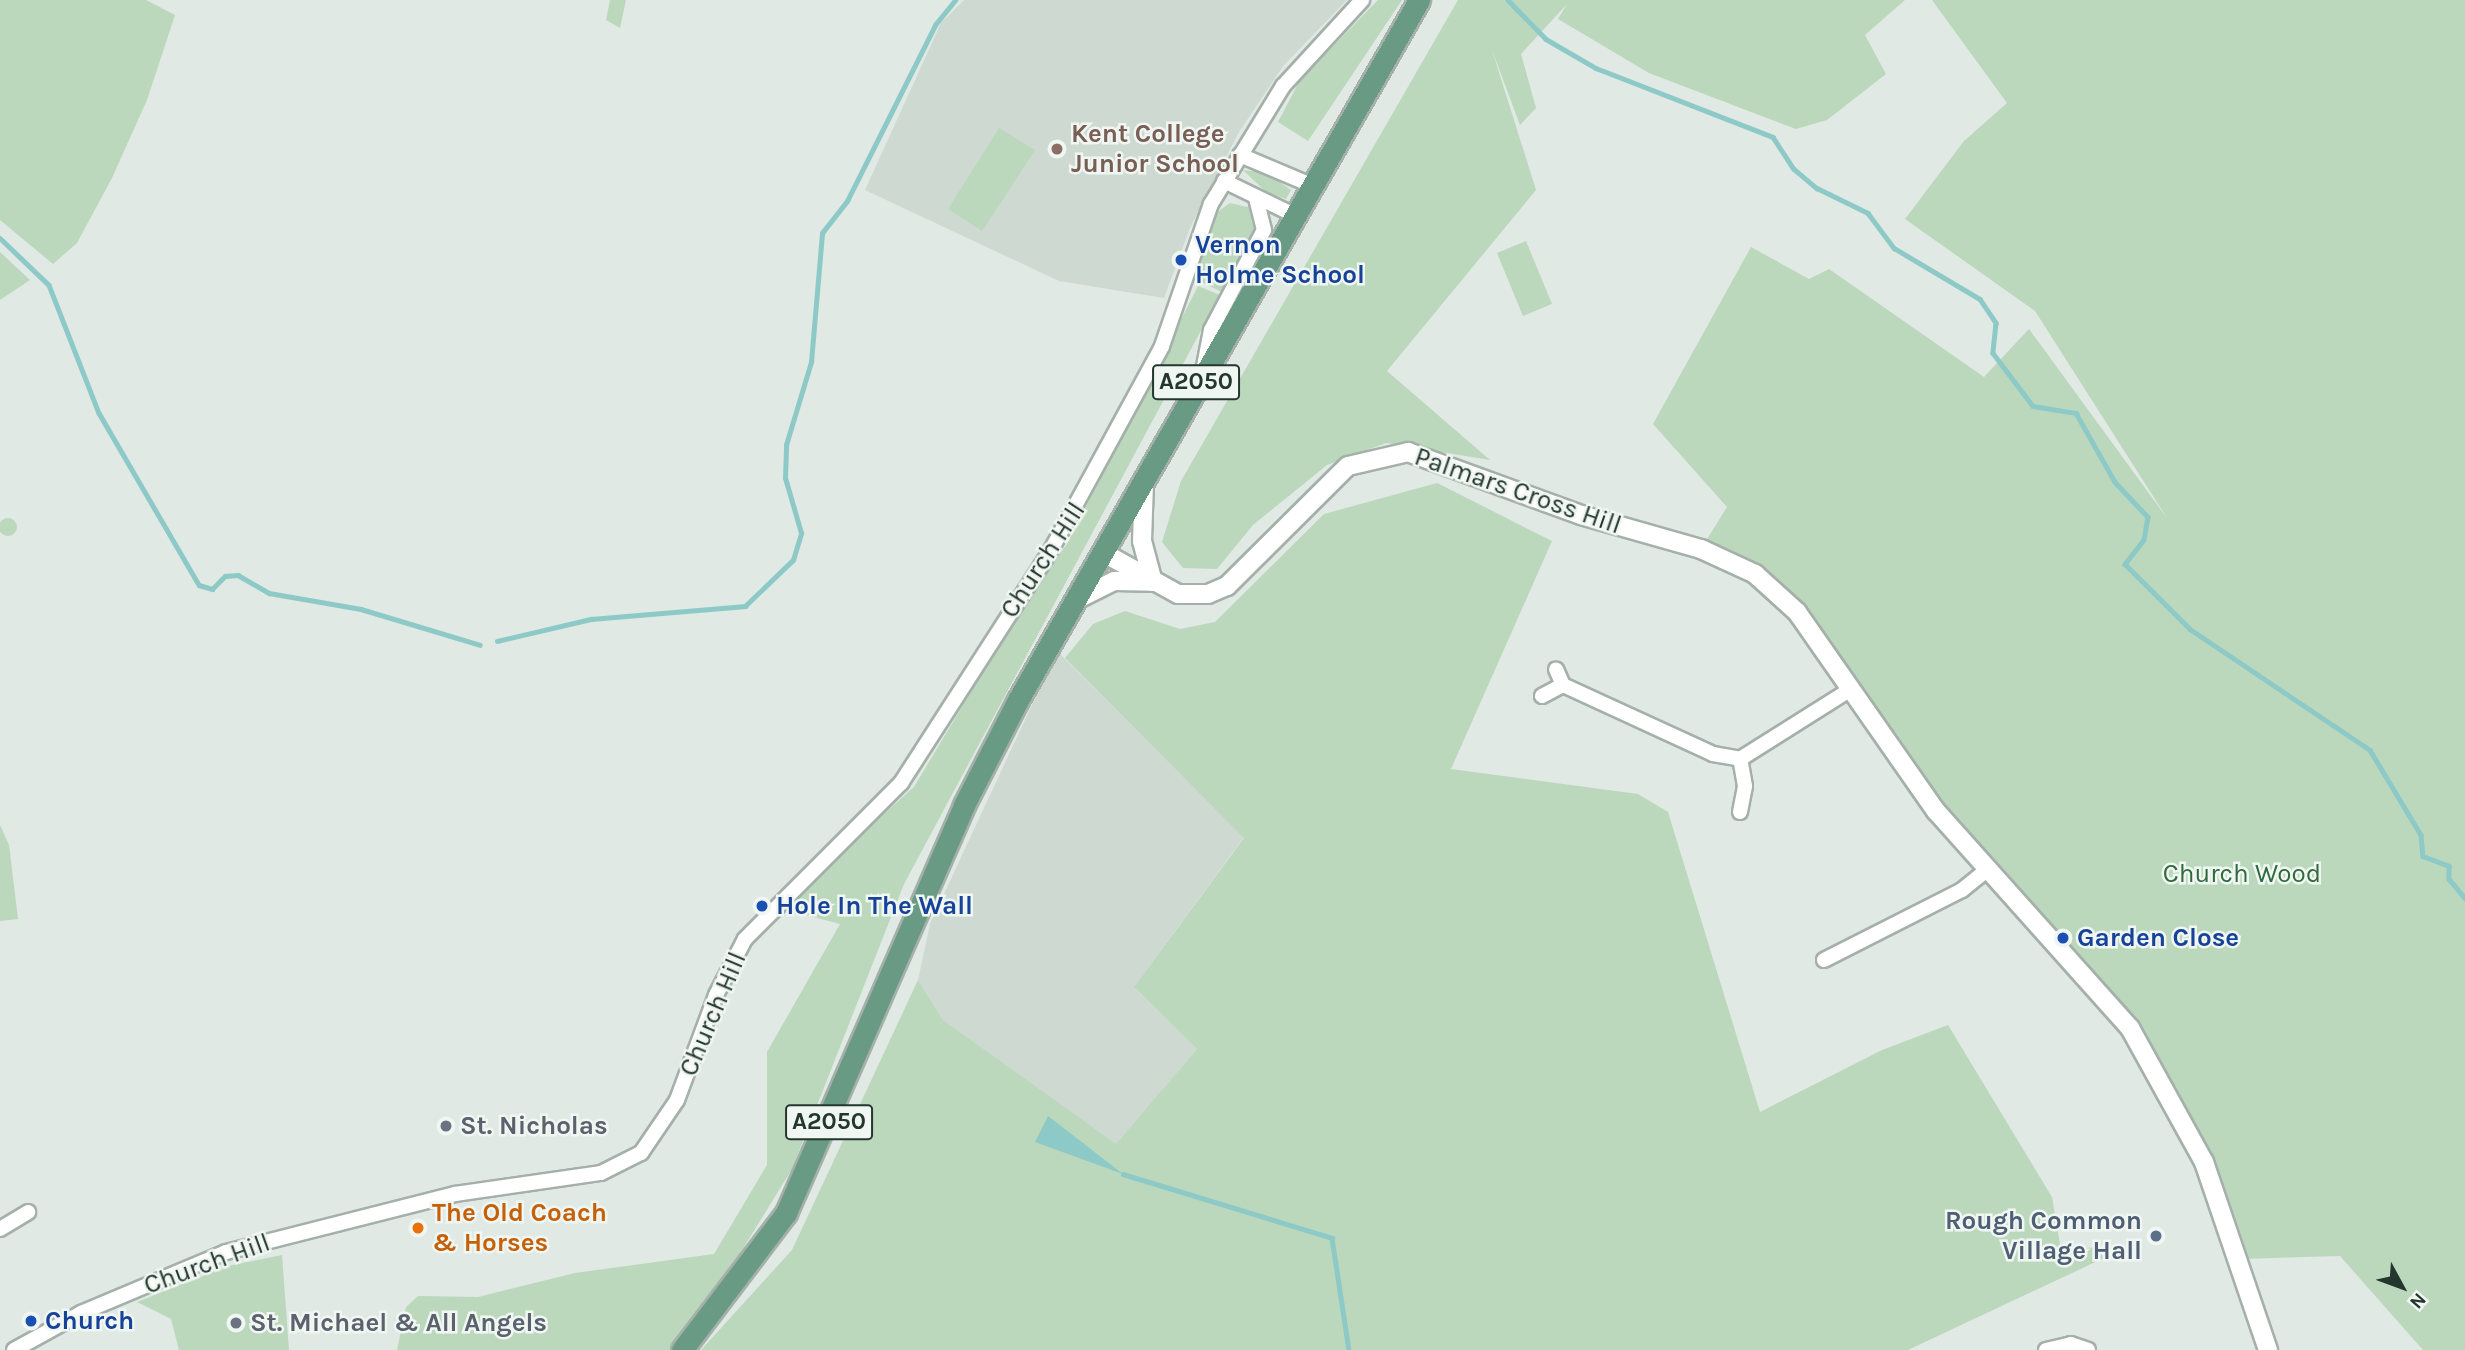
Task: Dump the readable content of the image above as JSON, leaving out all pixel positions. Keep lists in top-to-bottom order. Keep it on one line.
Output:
{"streets":{"main road":["A2050"],"street":["Palmars Cross Hill","Church Hill"]},"crossings":[["A2050","Palmars Cross Hill"]],"parks":["Church Wood"],"places":["Kent College Junior School","Vernon Holme School","Hole In The Wall","Garden Close","St. Nicholas","The Old Coach & Horses","Rough Common Village Hall","Church","St. Michael & All Angels"],"north":"bottom right"}
